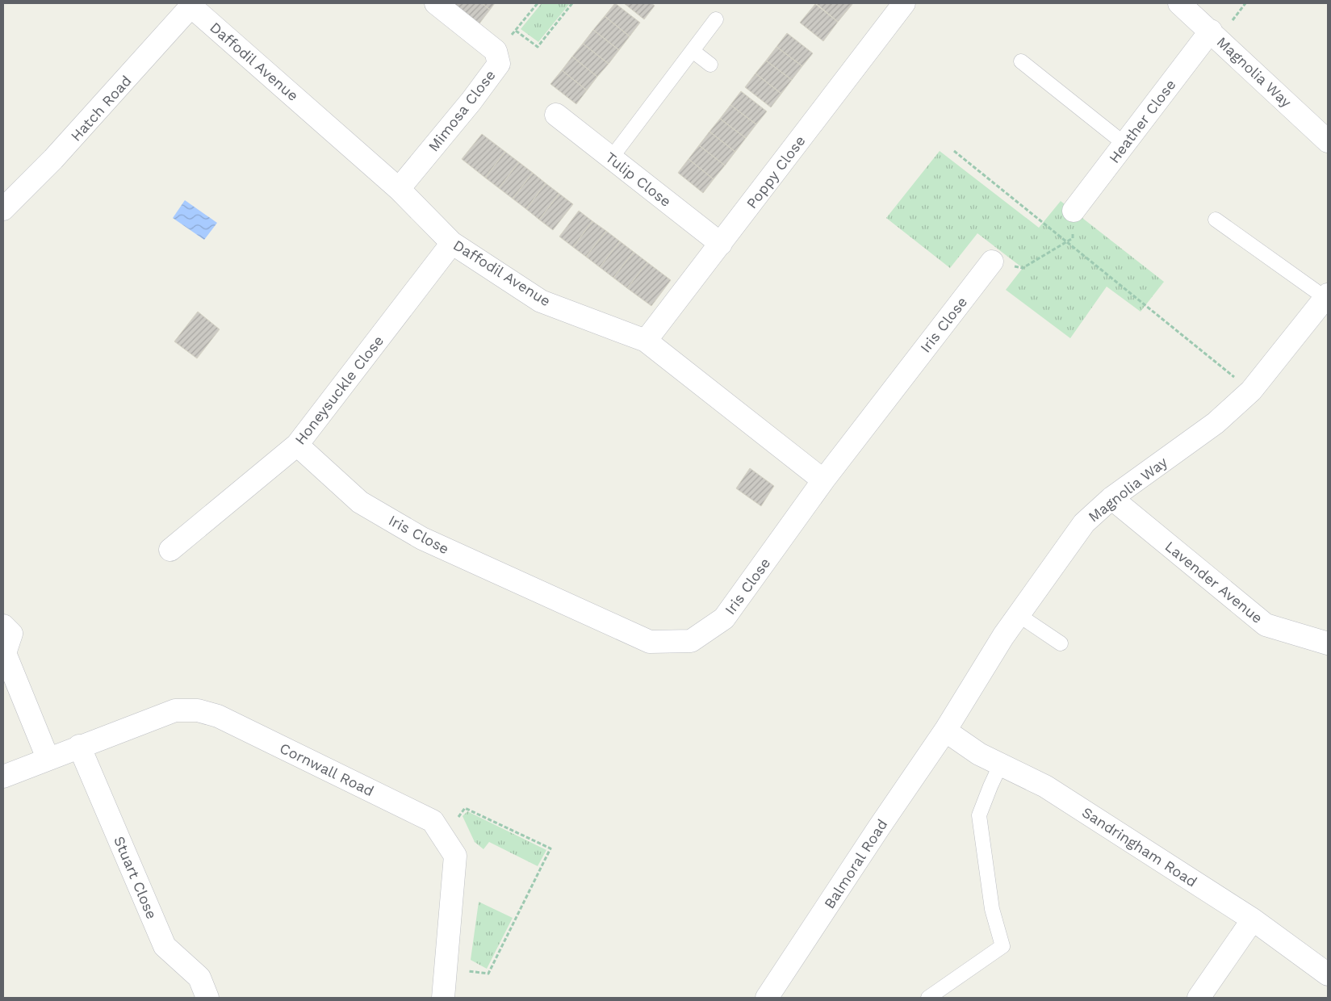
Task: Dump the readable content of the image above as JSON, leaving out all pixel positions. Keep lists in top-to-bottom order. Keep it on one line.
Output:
{"streets":{"street":["Daffodil Avenue","Magnolia Way","Hatch Road","Mimosa Close","Heather Close","Poppy Close","Tulip Close","Iris Close","Honeysuckle Close","Lavender Avenue","Cornwall Road","Sandringham Road","Balmoral Road","Stuart Close"]},"crossings":[["Daffodil Avenue","Hatch Road"],["Daffodil Avenue","Mimosa Close"],["Daffodil Avenue","Poppy Close"],["Daffodil Avenue","Iris Close"],["Daffodil Avenue","Honeysuckle Close"],["Magnolia Way","Heather Close"],["Magnolia Way","Lavender Avenue"],["Magnolia Way","Sandringham Road"],["Magnolia Way","Balmoral Road"],["Poppy Close","Tulip Close"],["Iris Close","Honeysuckle Close"],["Cornwall Road","Stuart Close"],["Sandringham Road","Balmoral Road"]]}
